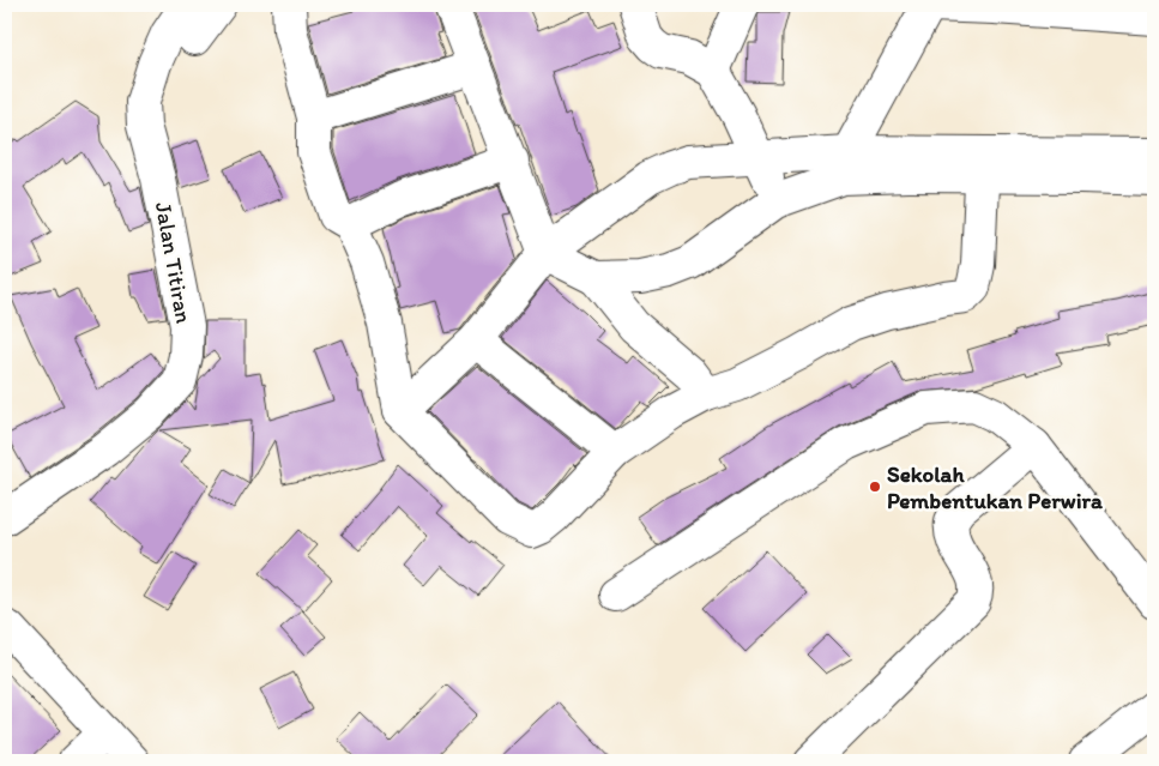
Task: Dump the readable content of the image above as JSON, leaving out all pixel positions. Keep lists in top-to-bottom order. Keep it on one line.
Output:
{"streets":{"street":["Jalan Titiran"]},"places":["Sekolah Pembentukan Perwira"]}
